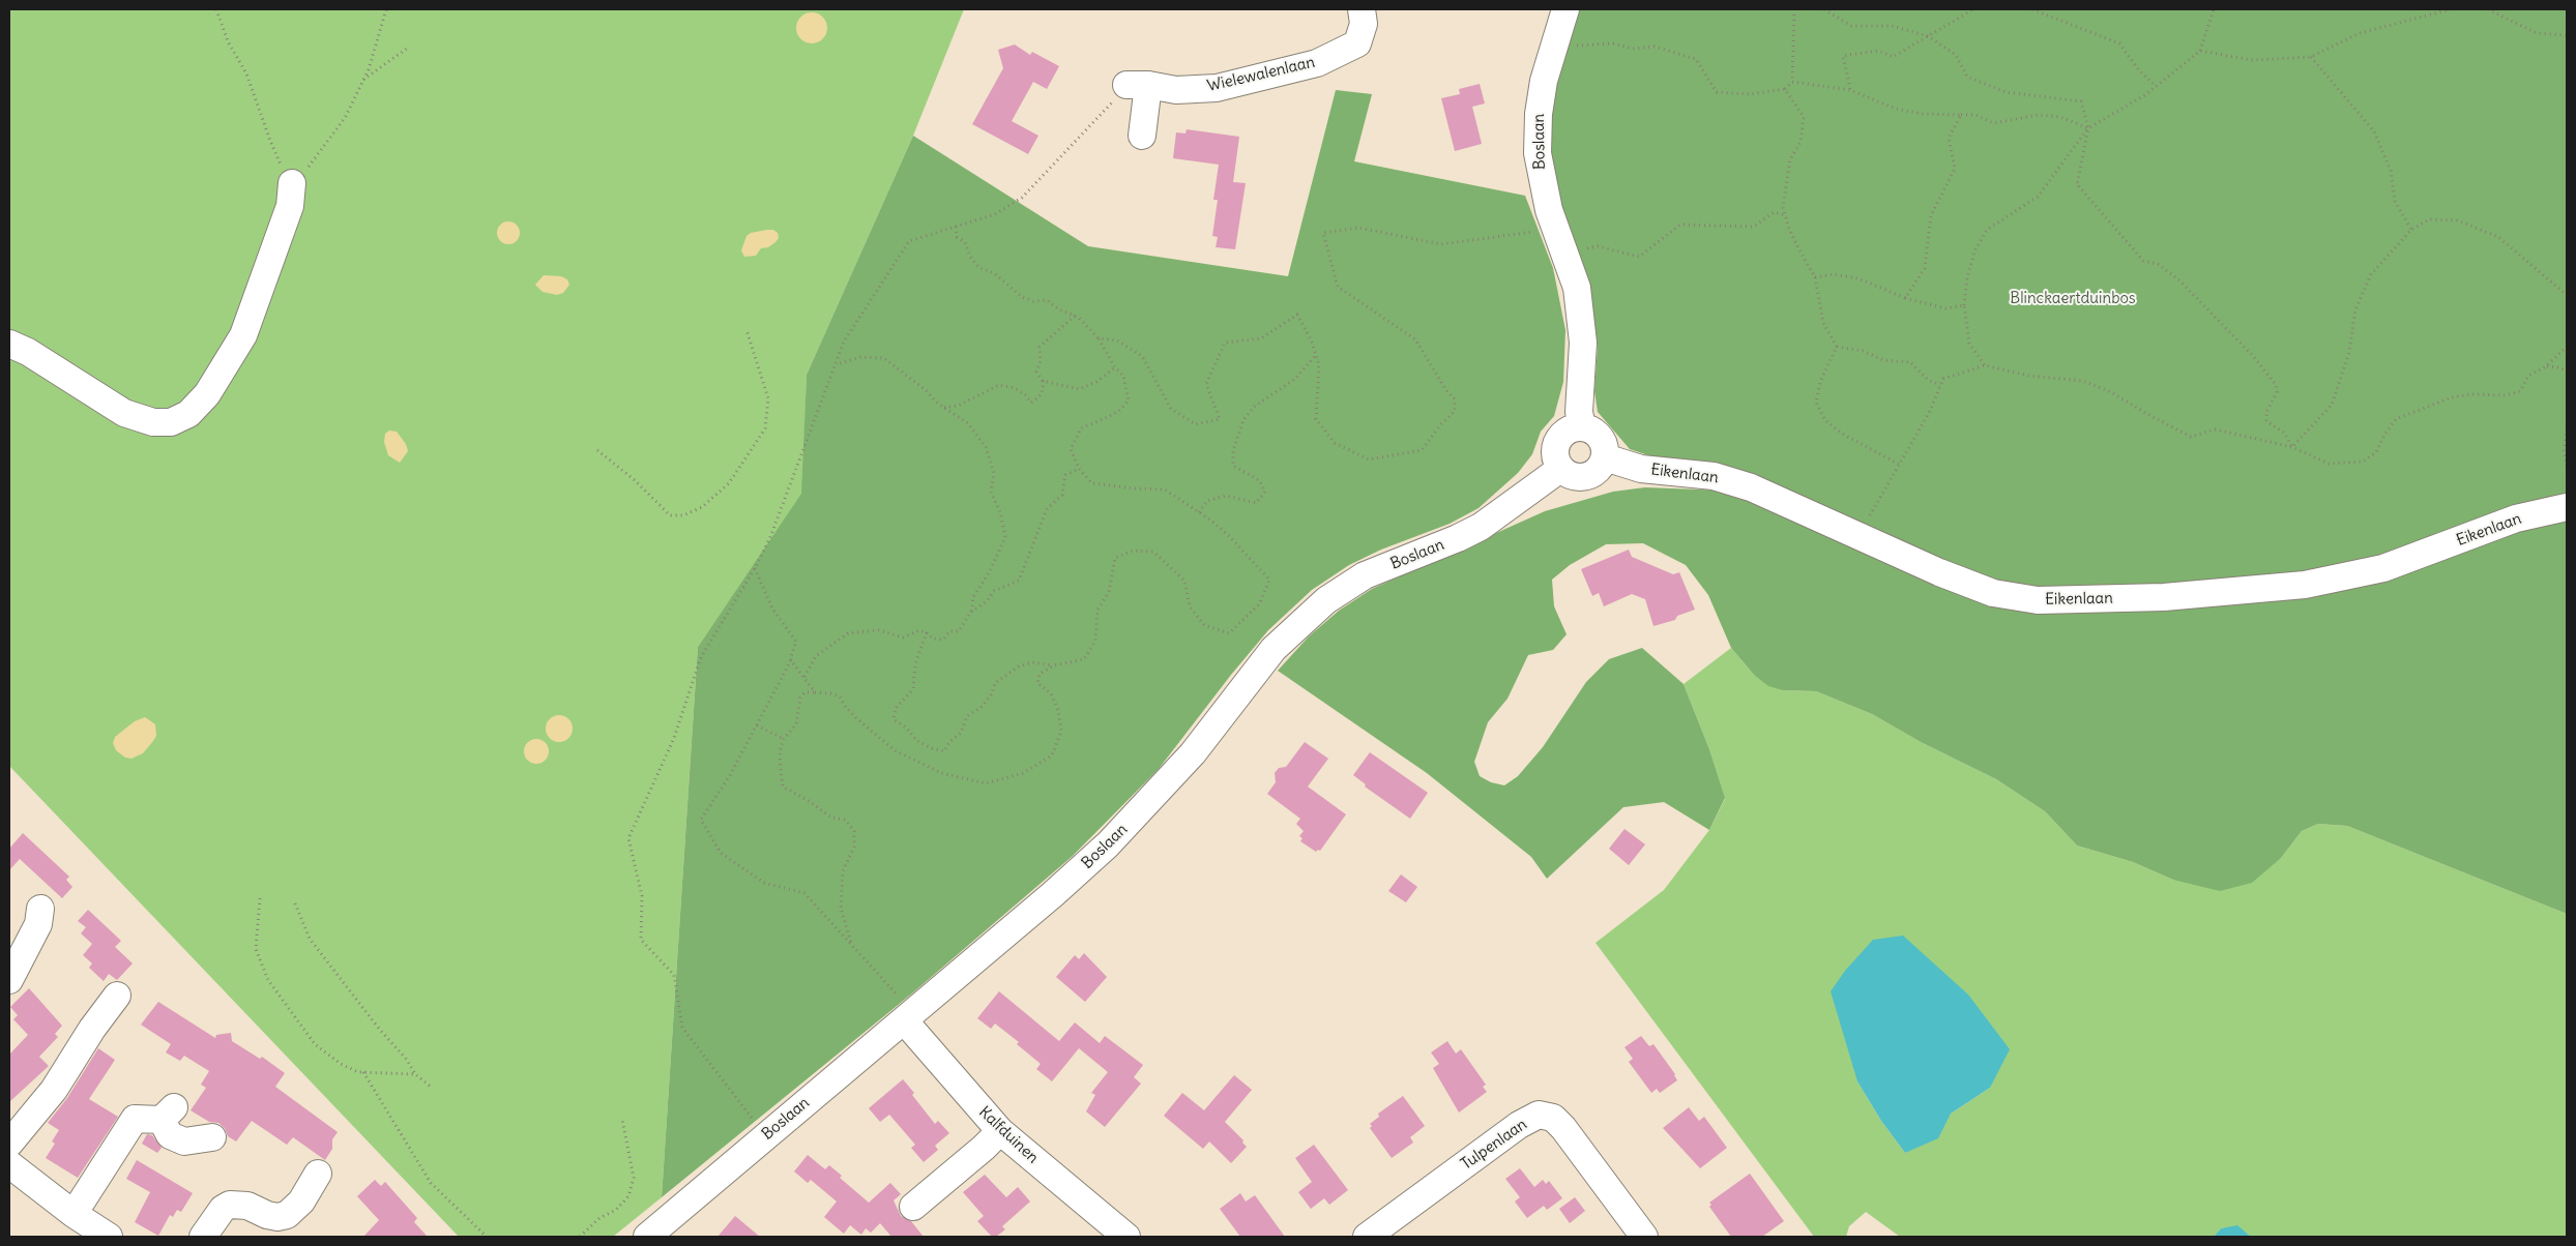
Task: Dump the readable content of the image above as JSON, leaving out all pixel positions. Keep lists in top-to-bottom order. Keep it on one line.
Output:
{"streets":{"street":["Wielewalenlaan","Boslaan","Eikenlaan","Kalfduinen","Tulpenlaan"]},"crossings":[["Boslaan","Eikenlaan"],["Boslaan","Kalfduinen"]],"parks":["Blinckaertduinbos"]}
